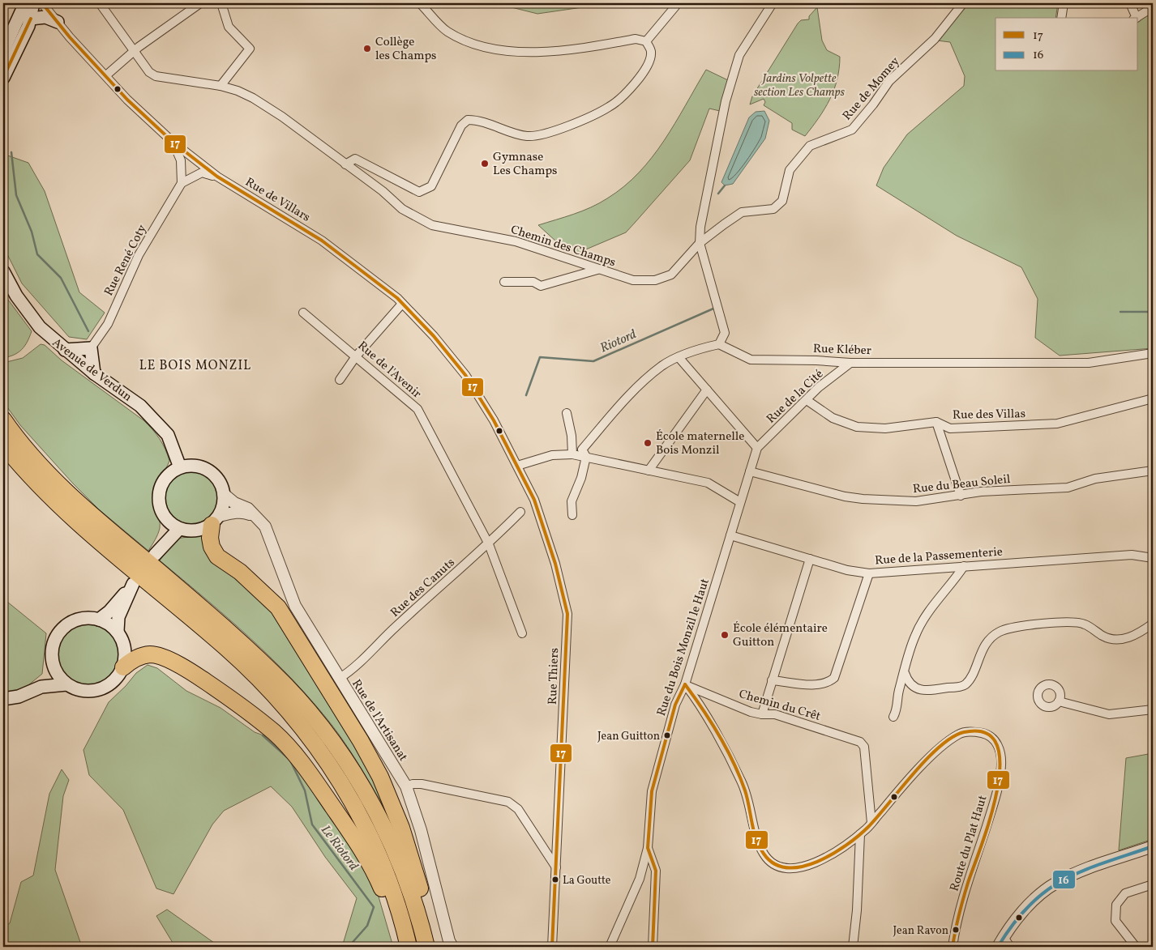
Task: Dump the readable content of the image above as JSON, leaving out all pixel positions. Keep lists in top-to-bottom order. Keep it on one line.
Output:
{"streets":{"main road":["Avenue de Verdun"],"street":["Rue de Momey","Rue de Villars","Chemin des Champs","Rue René Coty","Rue Kléber","Rue de l'Avenir","Rue de la Cité","Rue des Villas","Rue du Beau Soleil","Rue de la Passementerie","Rue des Canuts","Rue du Bois Monzil le Haut","Rue Thiers","Chemin du Crêt","Rue de l'Artisanat","Route du Plat Haut"]},"crossings":[["Rue de Momey","Chemin des Champs"],["Rue de Villars","Rue Thiers"],["Rue Kléber","Rue de la Cité"],["Avenue de Verdun","Rue de l'Artisanat"],["Rue de l'Avenir","Rue des Canuts"],["Rue de la Cité","Rue des Villas"],["Rue de la Cité","Rue du Bois Monzil le Haut"],["Rue du Beau Soleil","Rue du Bois Monzil le Haut"],["Rue de la Passementerie","Rue du Bois Monzil le Haut"],["Rue des Canuts","Rue de l'Artisanat"],["Rue du Bois Monzil le Haut","Chemin du Crêt"],["Rue du Bois Monzil le Haut","Route du Plat Haut"],["Chemin du Crêt","Route du Plat Haut"]],"districts":["LE BOIS MONZIL"],"water":["Riotord","Le Riotord"],"parks":["Jardins Volpette section Les Champs"],"places":["Collège les Champs","Gymnase Les Champs","École maternelle Bois Monzil","École élémentaire Guitton","Jean Guitton","La Goutte","Jean Ravon"],"lines":["transit line 17","transit line 16"],"legend":["17","16"]}
